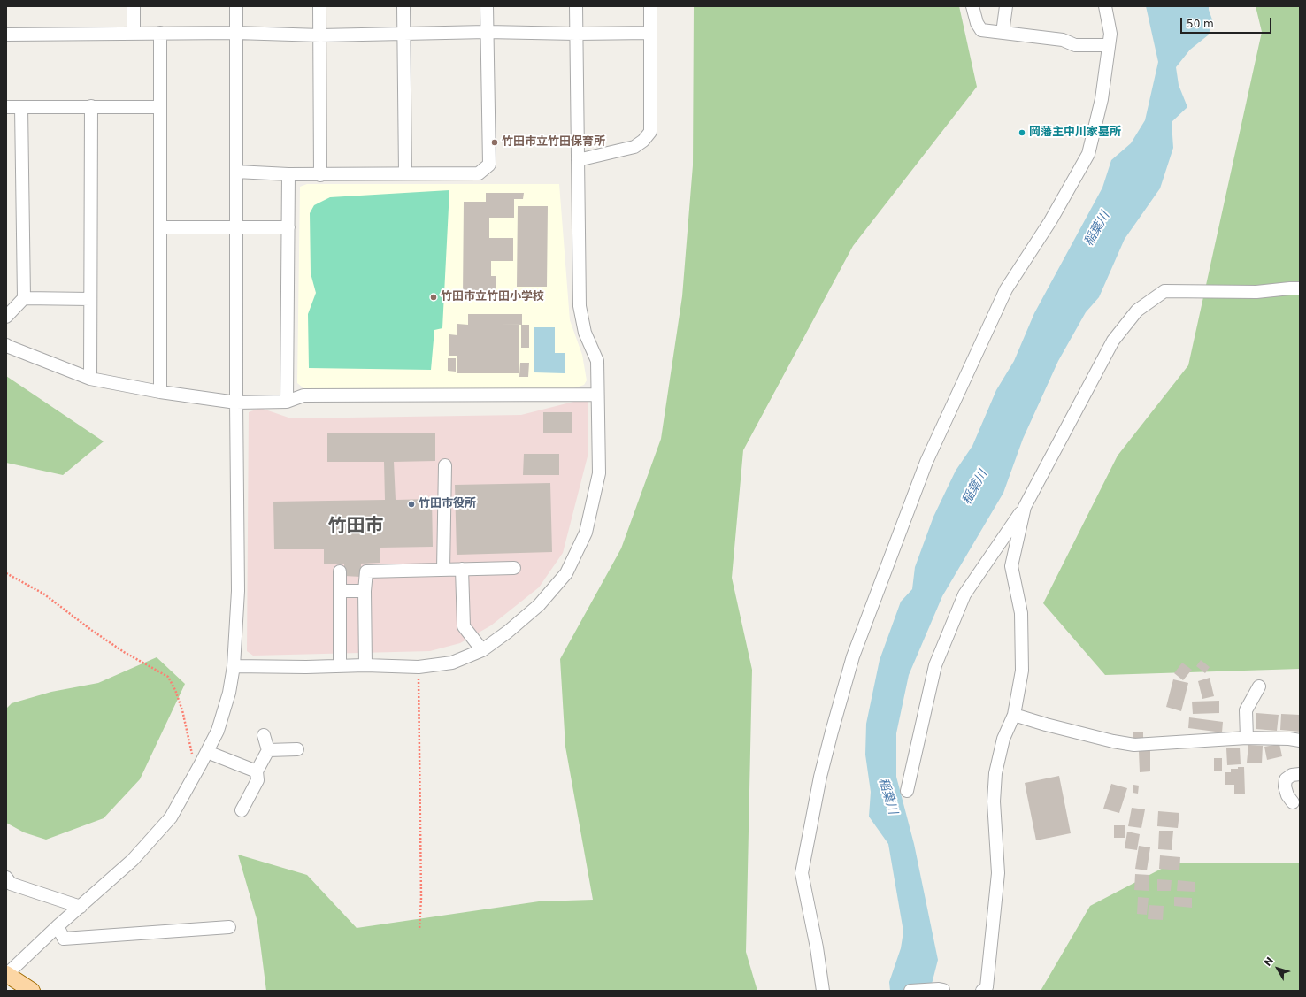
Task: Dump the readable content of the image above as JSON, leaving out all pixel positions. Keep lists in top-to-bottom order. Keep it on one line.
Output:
{"districts":["竹田市"],"water":["稲葉川"],"places":["岡藩主中川家墓所","竹田市立竹田保育所","竹田市立竹田小学校","竹田市役所"],"scale_bar":"50 m","north":"top left"}
